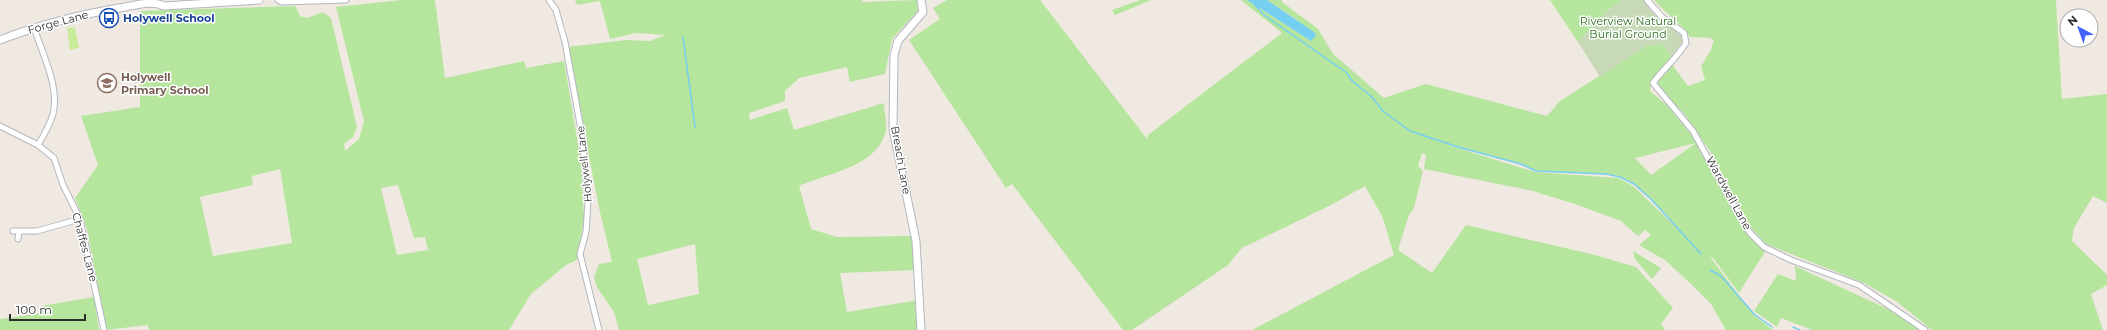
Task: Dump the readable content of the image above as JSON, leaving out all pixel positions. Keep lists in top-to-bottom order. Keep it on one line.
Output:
{"streets":{"street":["Forge Lane","Breach Lane","Holywell Lane","Wardwell Lane","Chaffes Lane"]},"parks":["Riverview Natural Burial Ground"],"places":{"bus stop":["Holywell School"],"school or university":["Holywell Primary School"]},"scale_bar":"100 m","north":"top left"}
